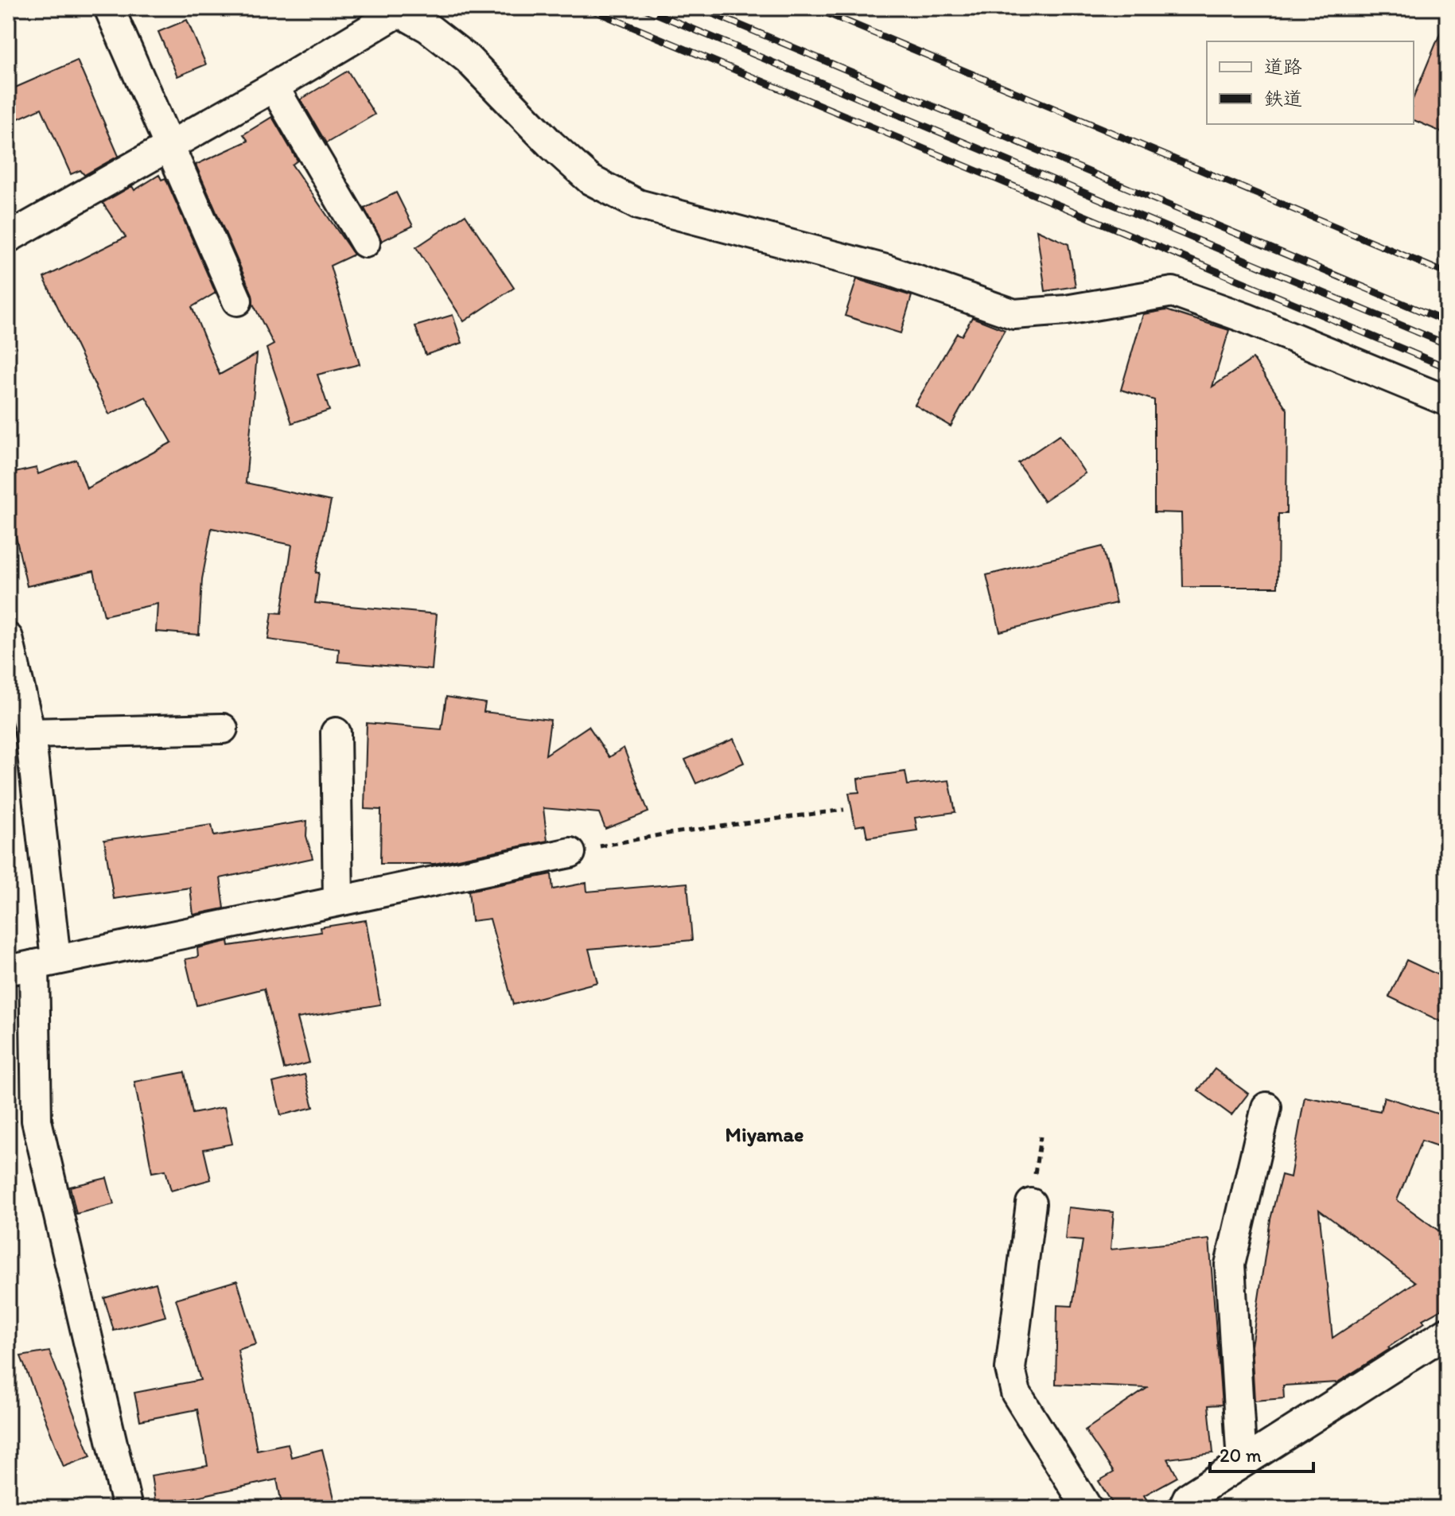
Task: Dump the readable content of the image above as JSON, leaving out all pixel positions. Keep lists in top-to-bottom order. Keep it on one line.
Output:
{"districts":["Miyamae"],"legend":["道路","鉄道"],"scale_bar":"20 m"}
